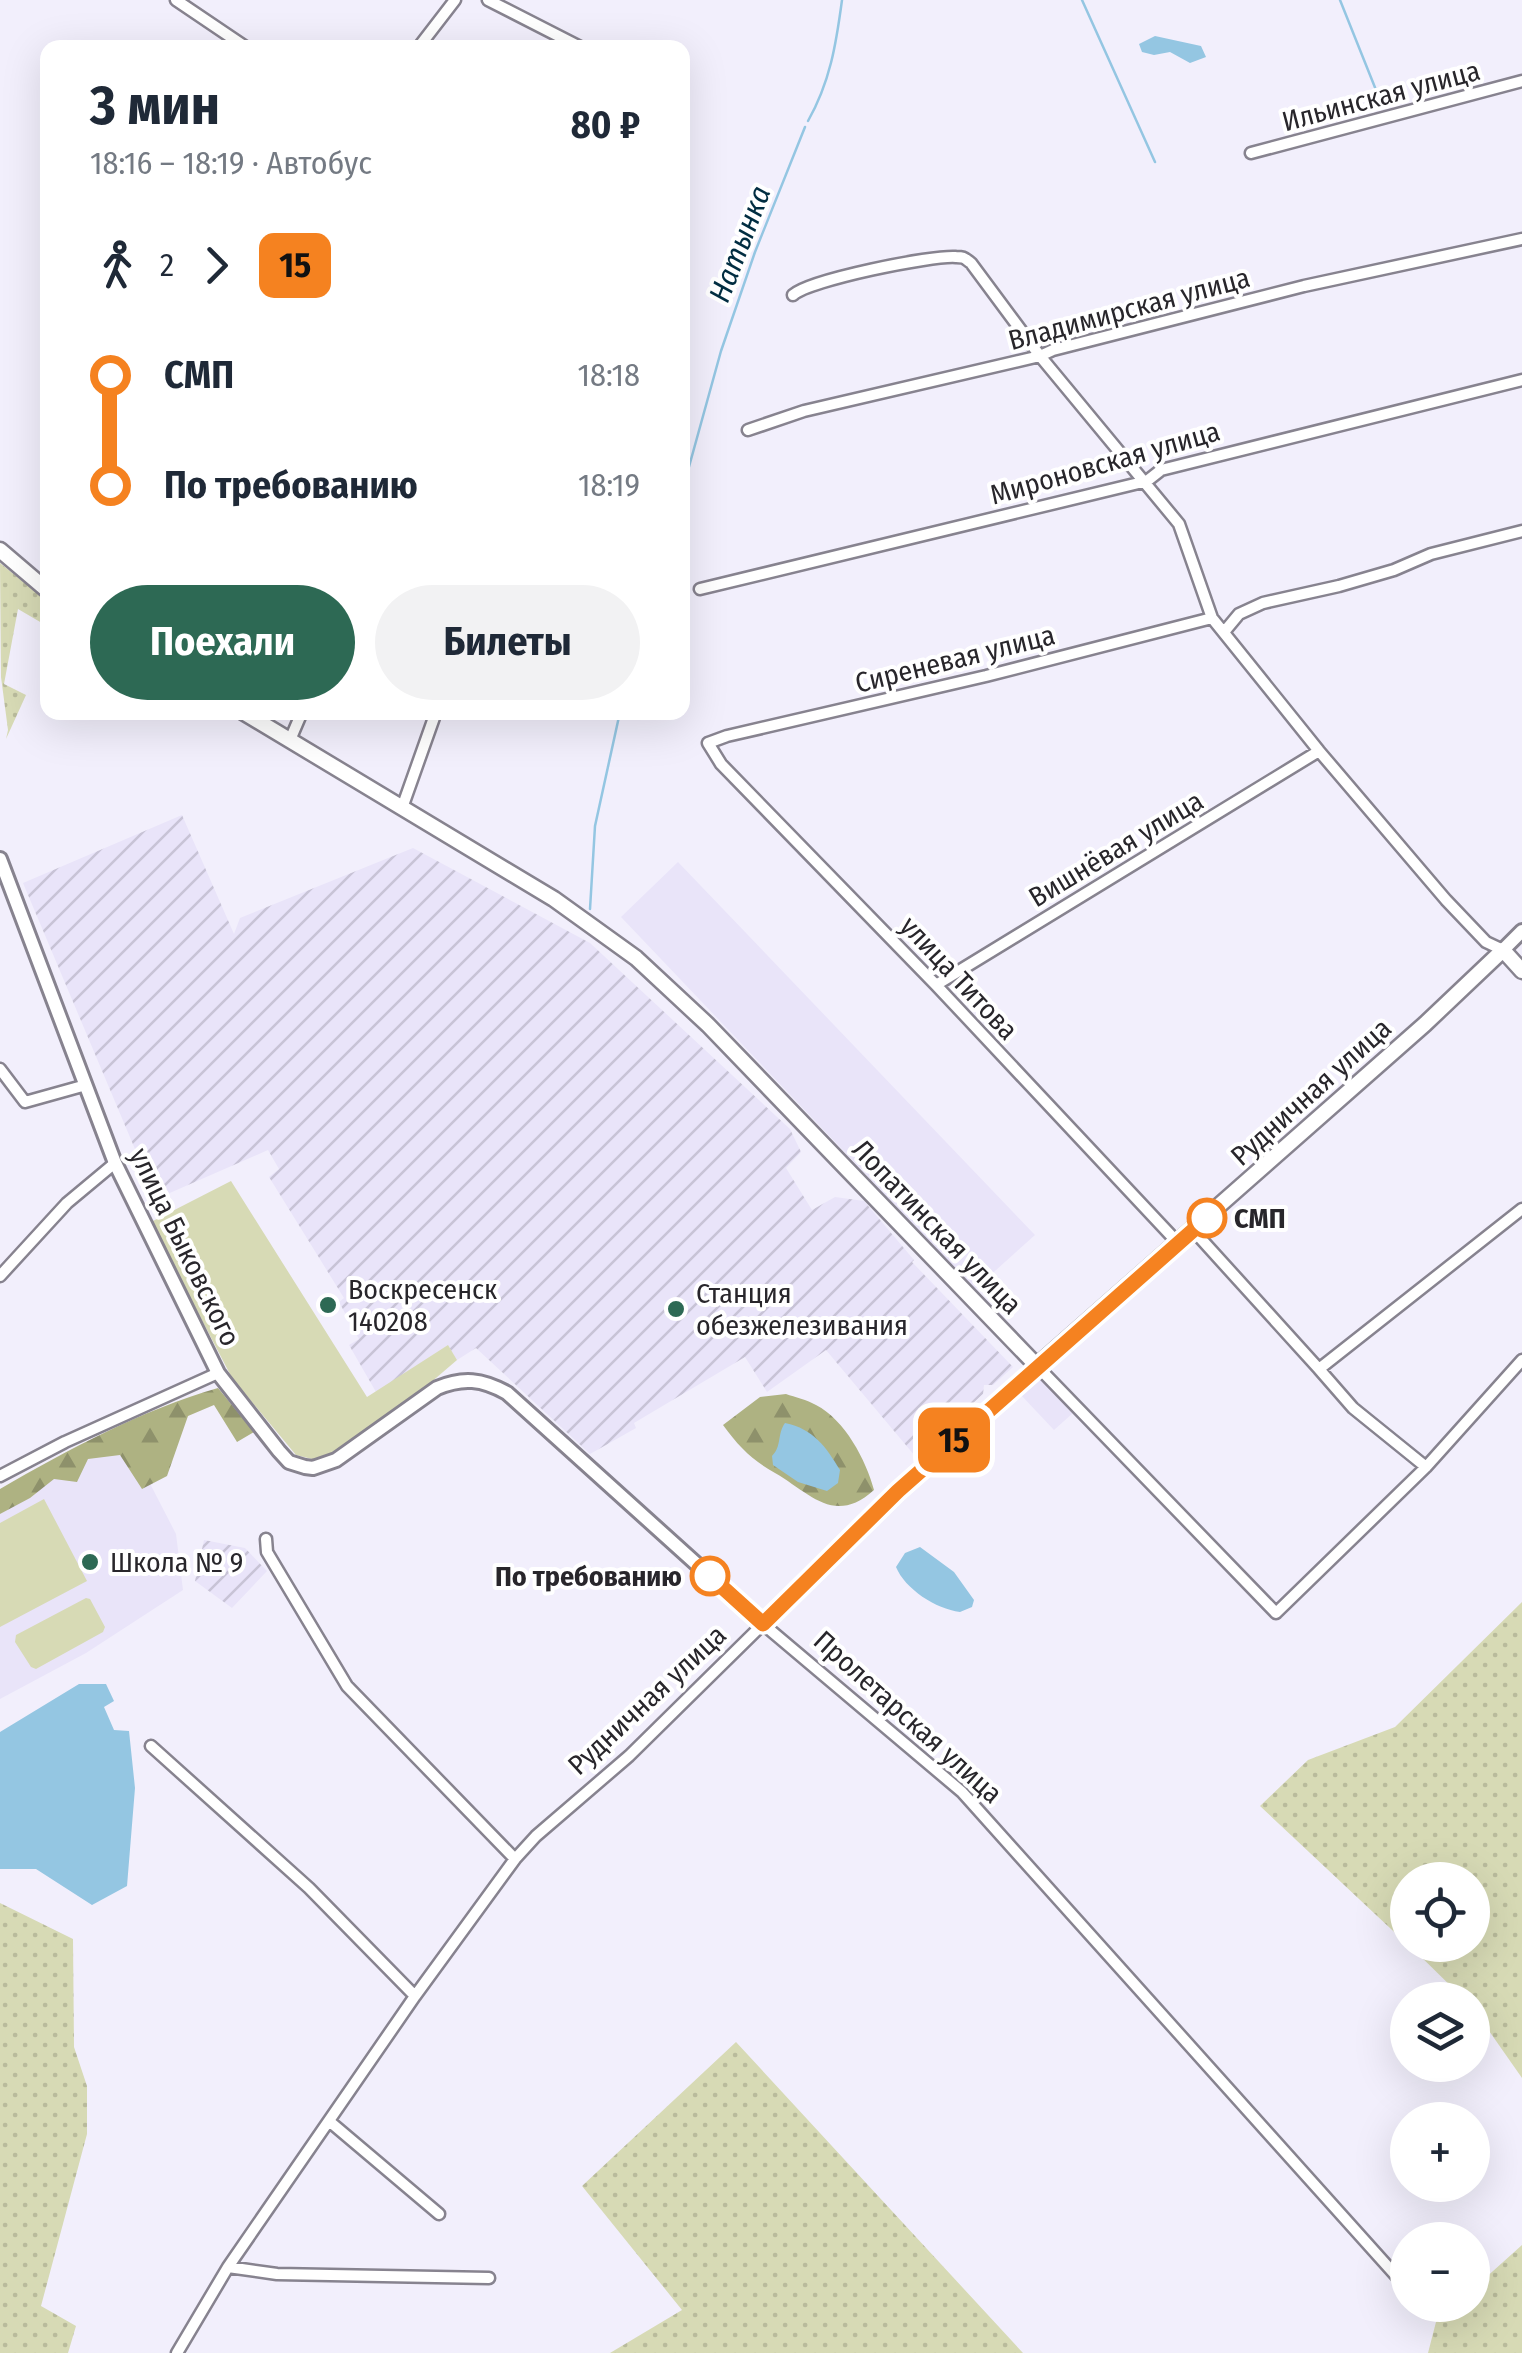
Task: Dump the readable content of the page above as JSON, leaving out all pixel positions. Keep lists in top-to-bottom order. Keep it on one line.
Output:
{"streets":{"main road":["Рудничная улица","Лопатинская улица"],"street":["Ильинская улица","Владимирская улица","Мироновская улица","Сиреневая улица","Вишнёвая улица","улица Титова","улица Быковского","Пролетарская улица"]},"crossings":[["Сиреневая улица","улица Титова"],["Вишнёвая улица","улица Титова"],["улица Титова","Рудничная улица"],["Рудничная улица","Лопатинская улица"],["Рудничная улица","Пролетарская улица"],["улица Быковского","Пролетарская улица"]],"water":["Натынка"],"places":["СМП","Воскресенск 140208","Станция обезжелезивания","Школа № 9","По требованию"],"lines":["bus line 15"],"page":{"on_map":"15","heading":["3 мин","18:16 – 18:19 · Автобус","80 ₽"],"legs":["2","15"],"list":[{"name":"СМП","value":"18:18"},{"name":"По требованию","value":"18:19"}],"buttons":["Поехали","Билеты"],"map_buttons":["+","−"]}}
